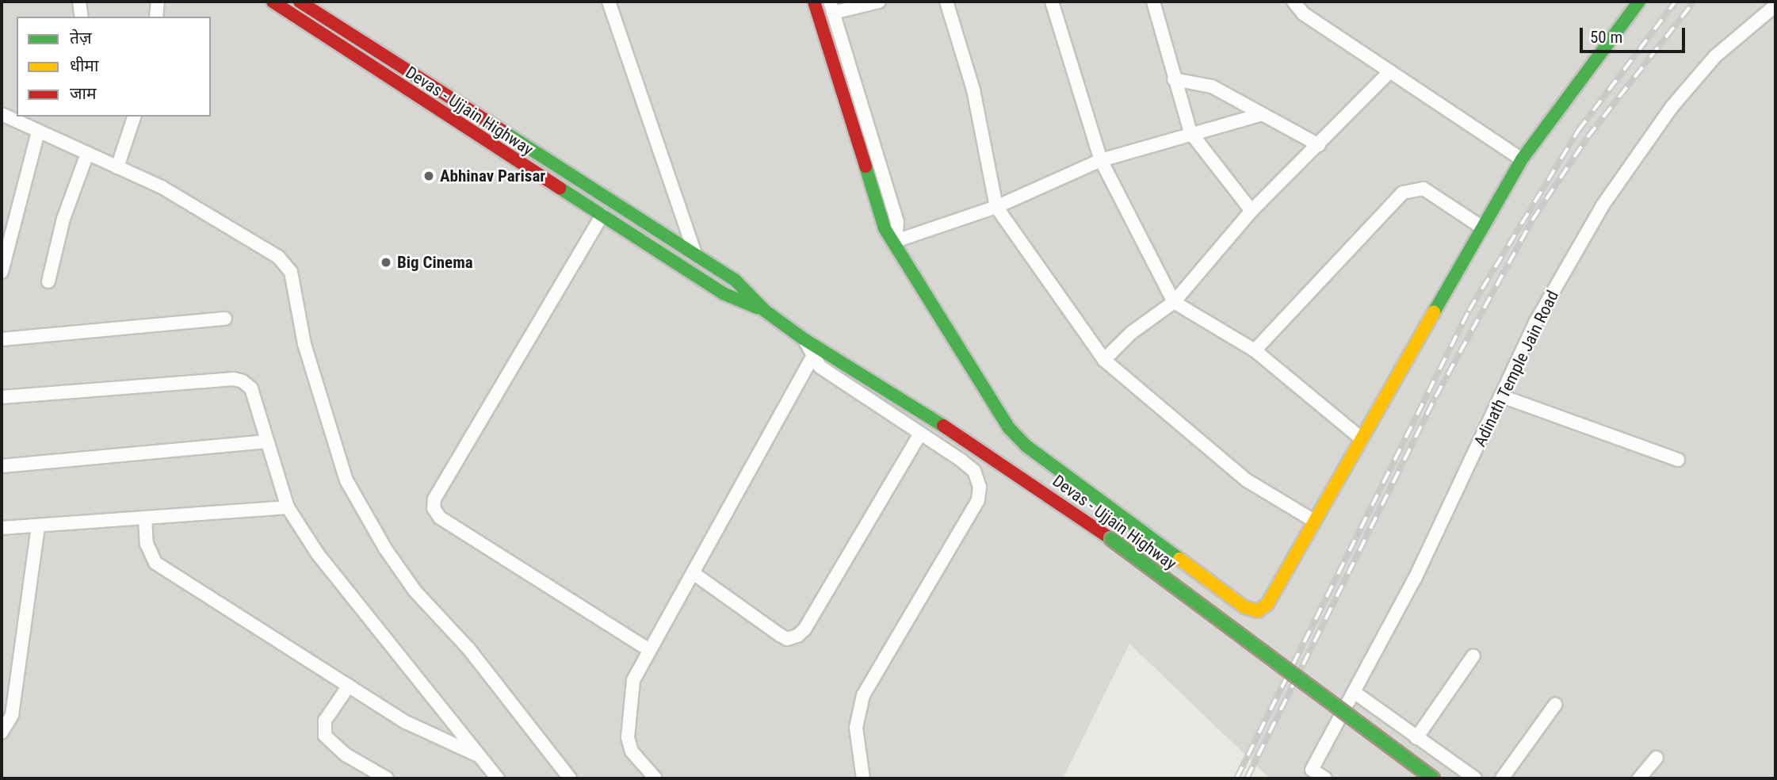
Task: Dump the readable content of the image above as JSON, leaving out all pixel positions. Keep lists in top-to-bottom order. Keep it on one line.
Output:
{"streets":{"main road":["Devas - Ujjain Highway"],"street":["Adinath Temple Jain Road"]},"places":["Abhinav Parisar","Big Cinema"],"legend":["तेज़","धीमा","जाम"],"scale_bar":"50 m"}
